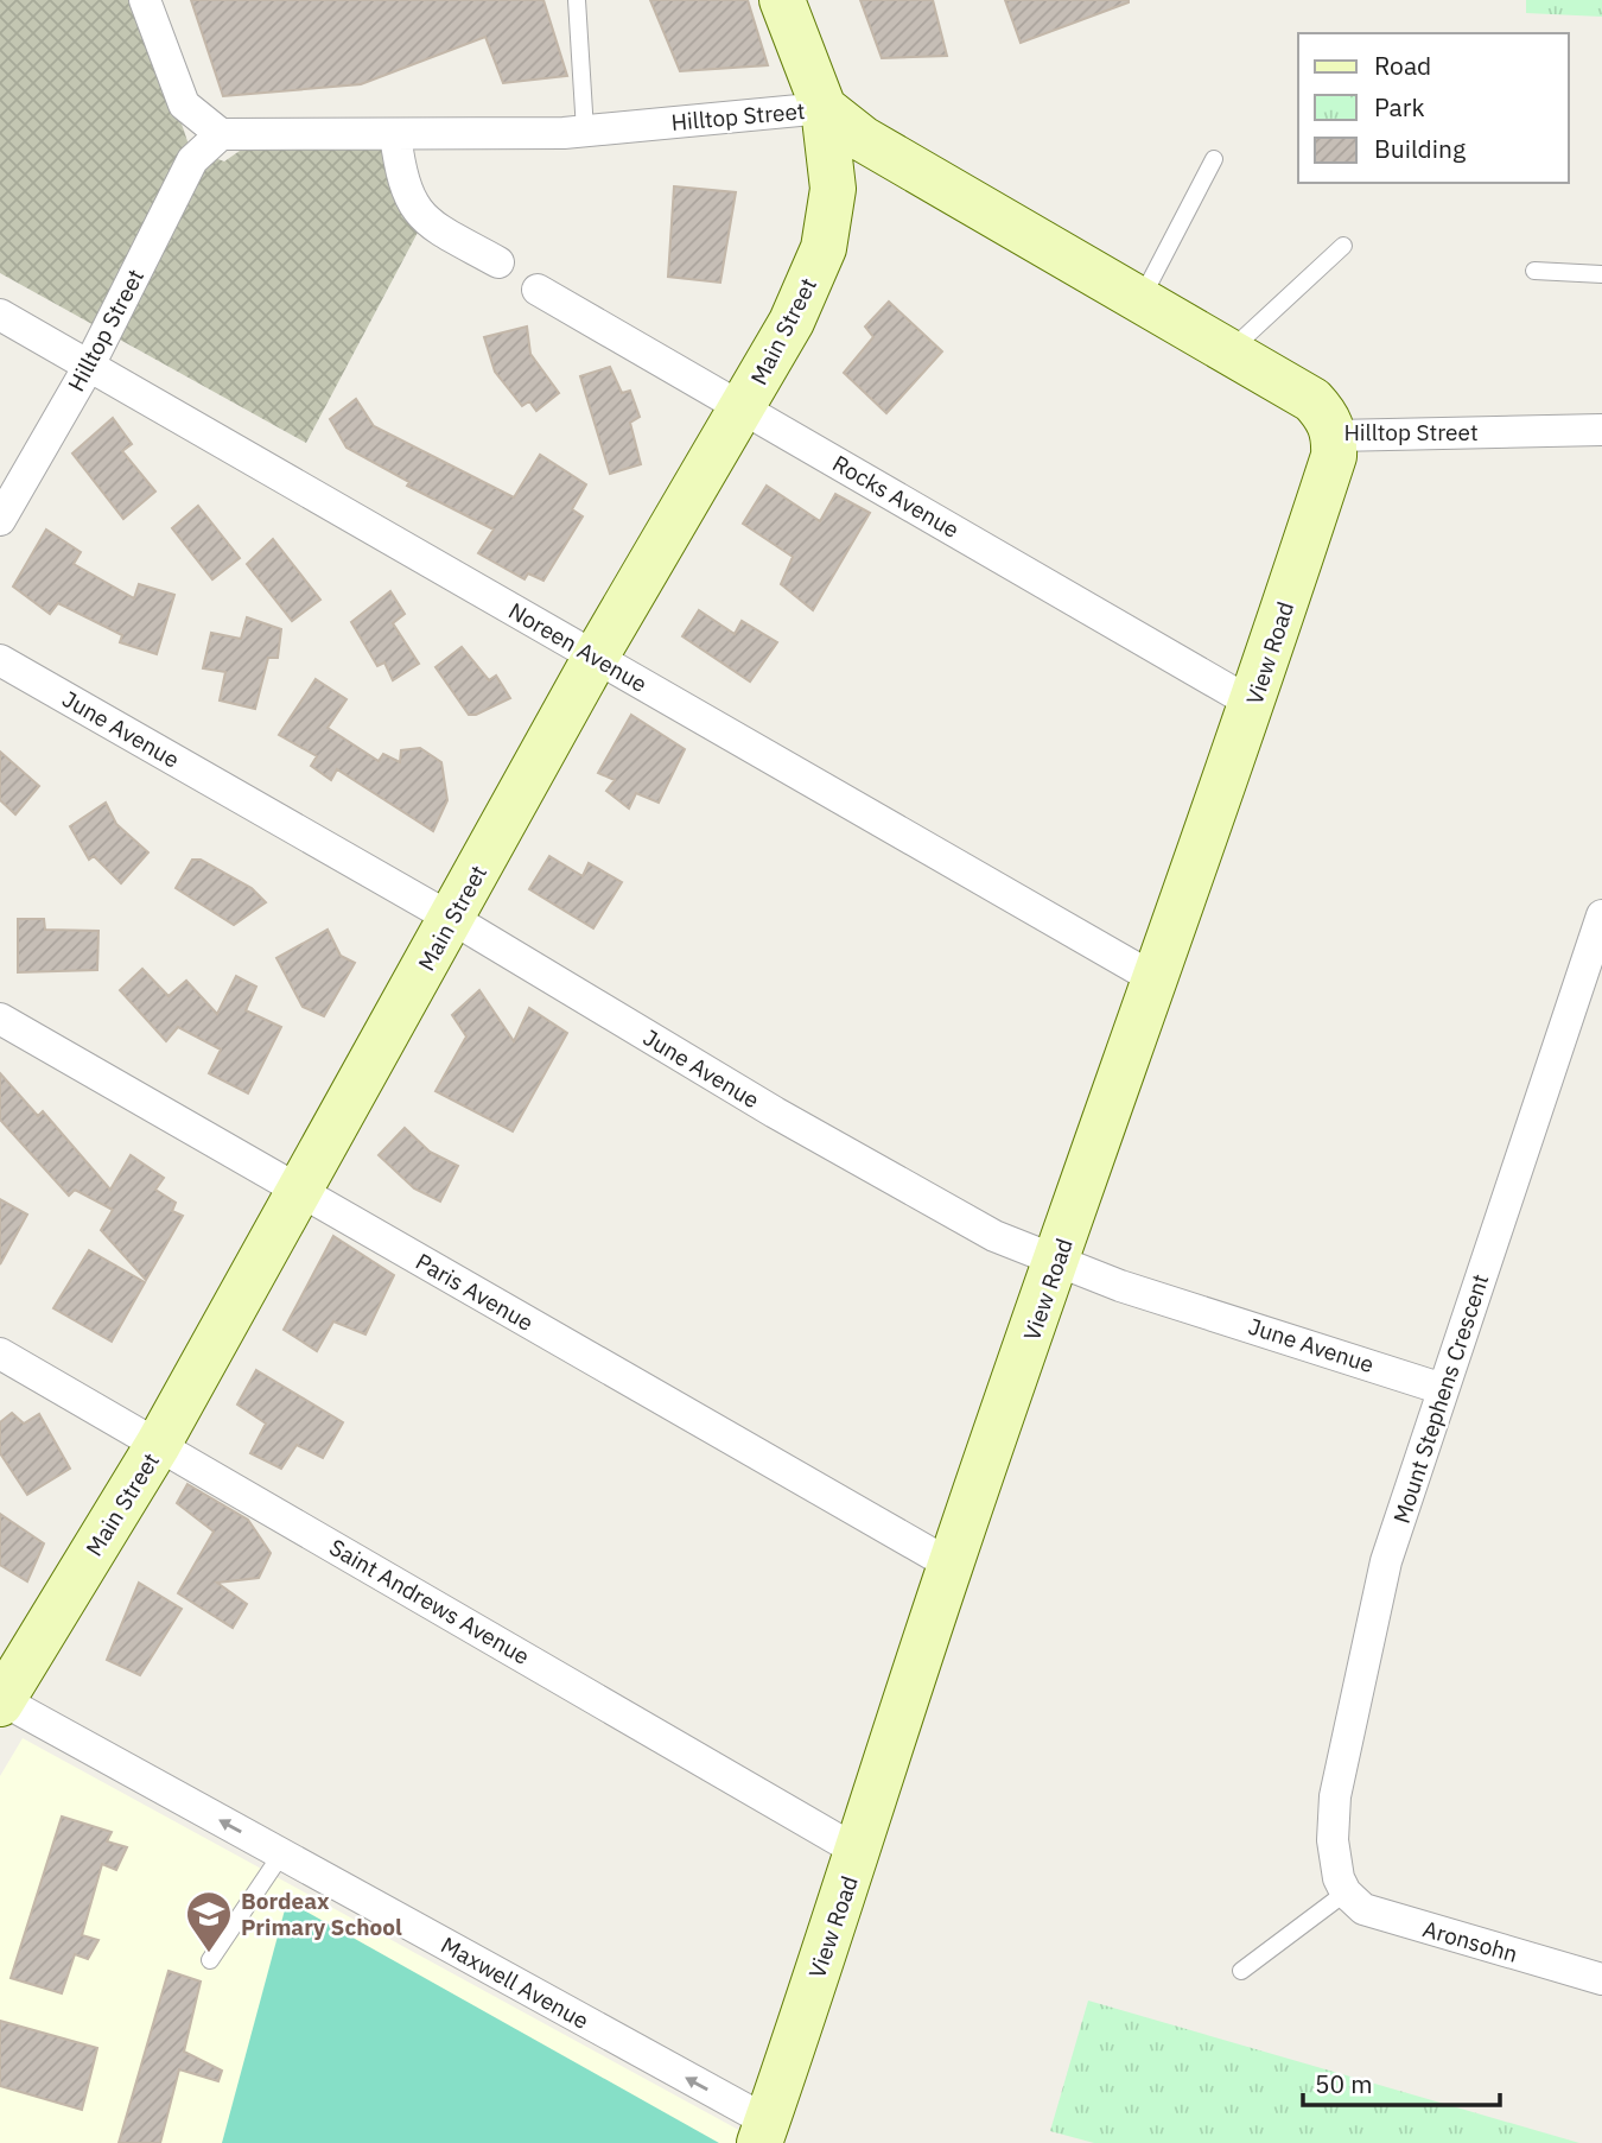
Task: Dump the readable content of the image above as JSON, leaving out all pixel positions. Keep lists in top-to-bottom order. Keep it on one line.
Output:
{"streets":{"street":["Hilltop Street","Main Street","Rocks Avenue","Noreen Avenue","View Road","June Avenue","Paris Avenue","Mount Stephens Crescent","Saint Andrews Avenue","Aronsohn","Maxwell Avenue"]},"crossings":[["Hilltop Street","Main Street"],["Hilltop Street","Noreen Avenue"],["Hilltop Street","View Road"],["Main Street","Rocks Avenue"],["Main Street","Noreen Avenue"],["Main Street","June Avenue"],["Main Street","Paris Avenue"],["Main Street","Saint Andrews Avenue"],["Main Street","Maxwell Avenue"],["Rocks Avenue","View Road"],["Noreen Avenue","View Road"],["View Road","June Avenue"],["View Road","Paris Avenue"],["View Road","Saint Andrews Avenue"],["View Road","Maxwell Avenue"],["June Avenue","Mount Stephens Crescent"],["Mount Stephens Crescent","Aronsohn"]],"one_way":["Maxwell Avenue"],"places":{"school or university":["Bordeax Primary School"]},"legend":["Road","Park","Building"],"scale_bar":"50 m"}
